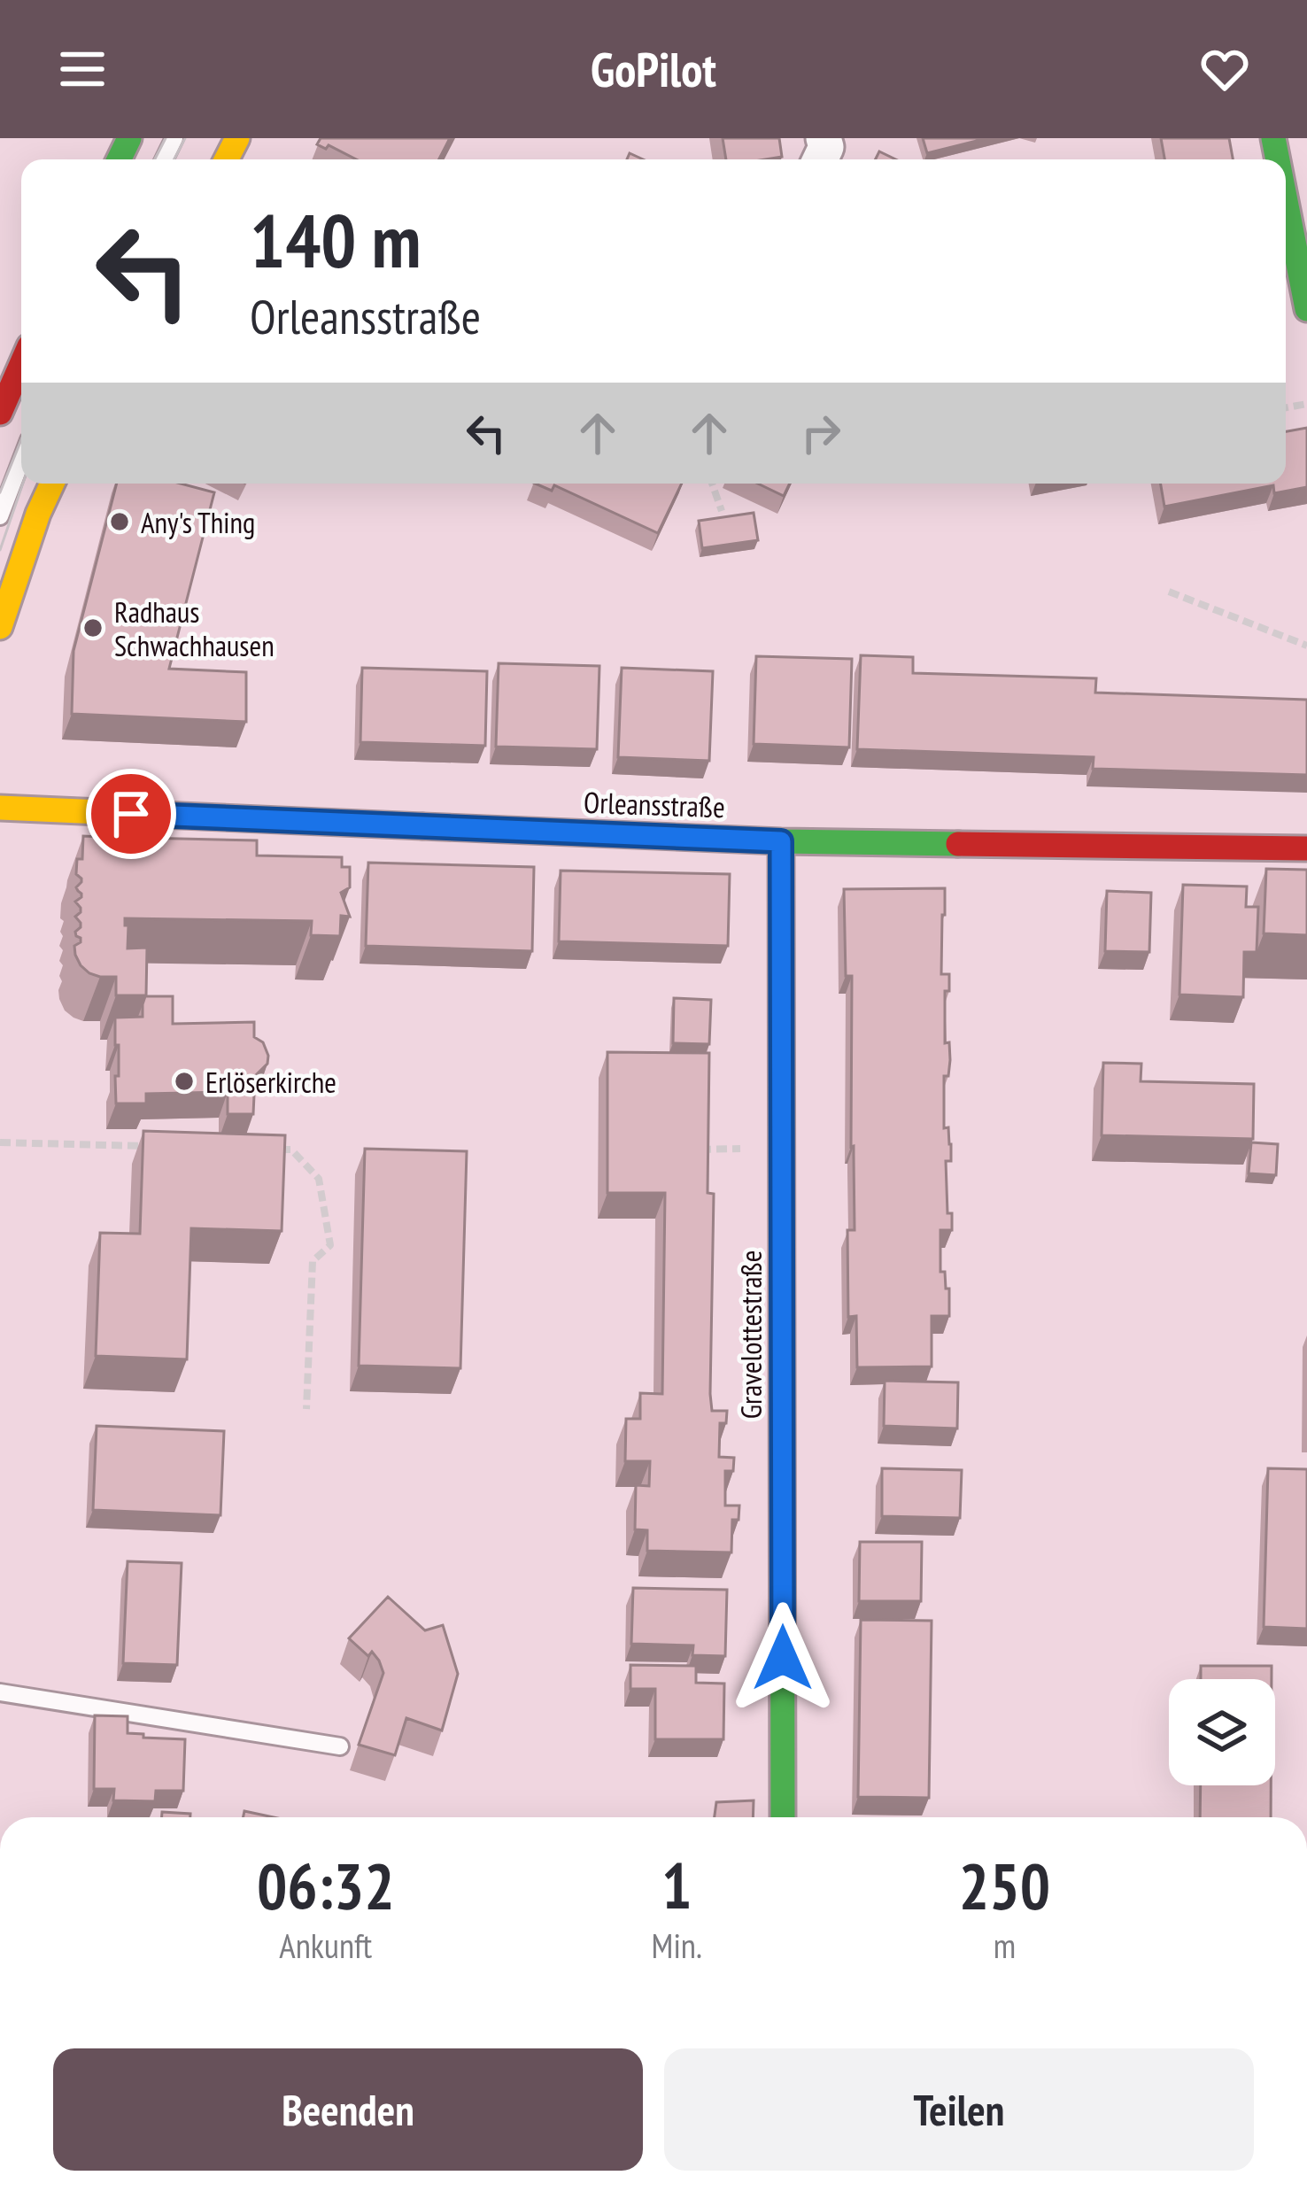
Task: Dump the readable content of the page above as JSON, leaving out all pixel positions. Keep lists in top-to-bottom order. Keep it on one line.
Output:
{"streets":{"street":["Orleansstraße","Gravelottestraße"]},"crossings":[["Orleansstraße","Gravelottestraße"]],"places":["Any's Thing","Radhaus Schwachhausen","Erlöserkirche"],"page":{"header":"GoPilot","turn":["140 m","Orleansstraße"],"eta":["06:32","Ankunft","1","Min.","250","m"],"buttons":["Beenden","Teilen"]}}
